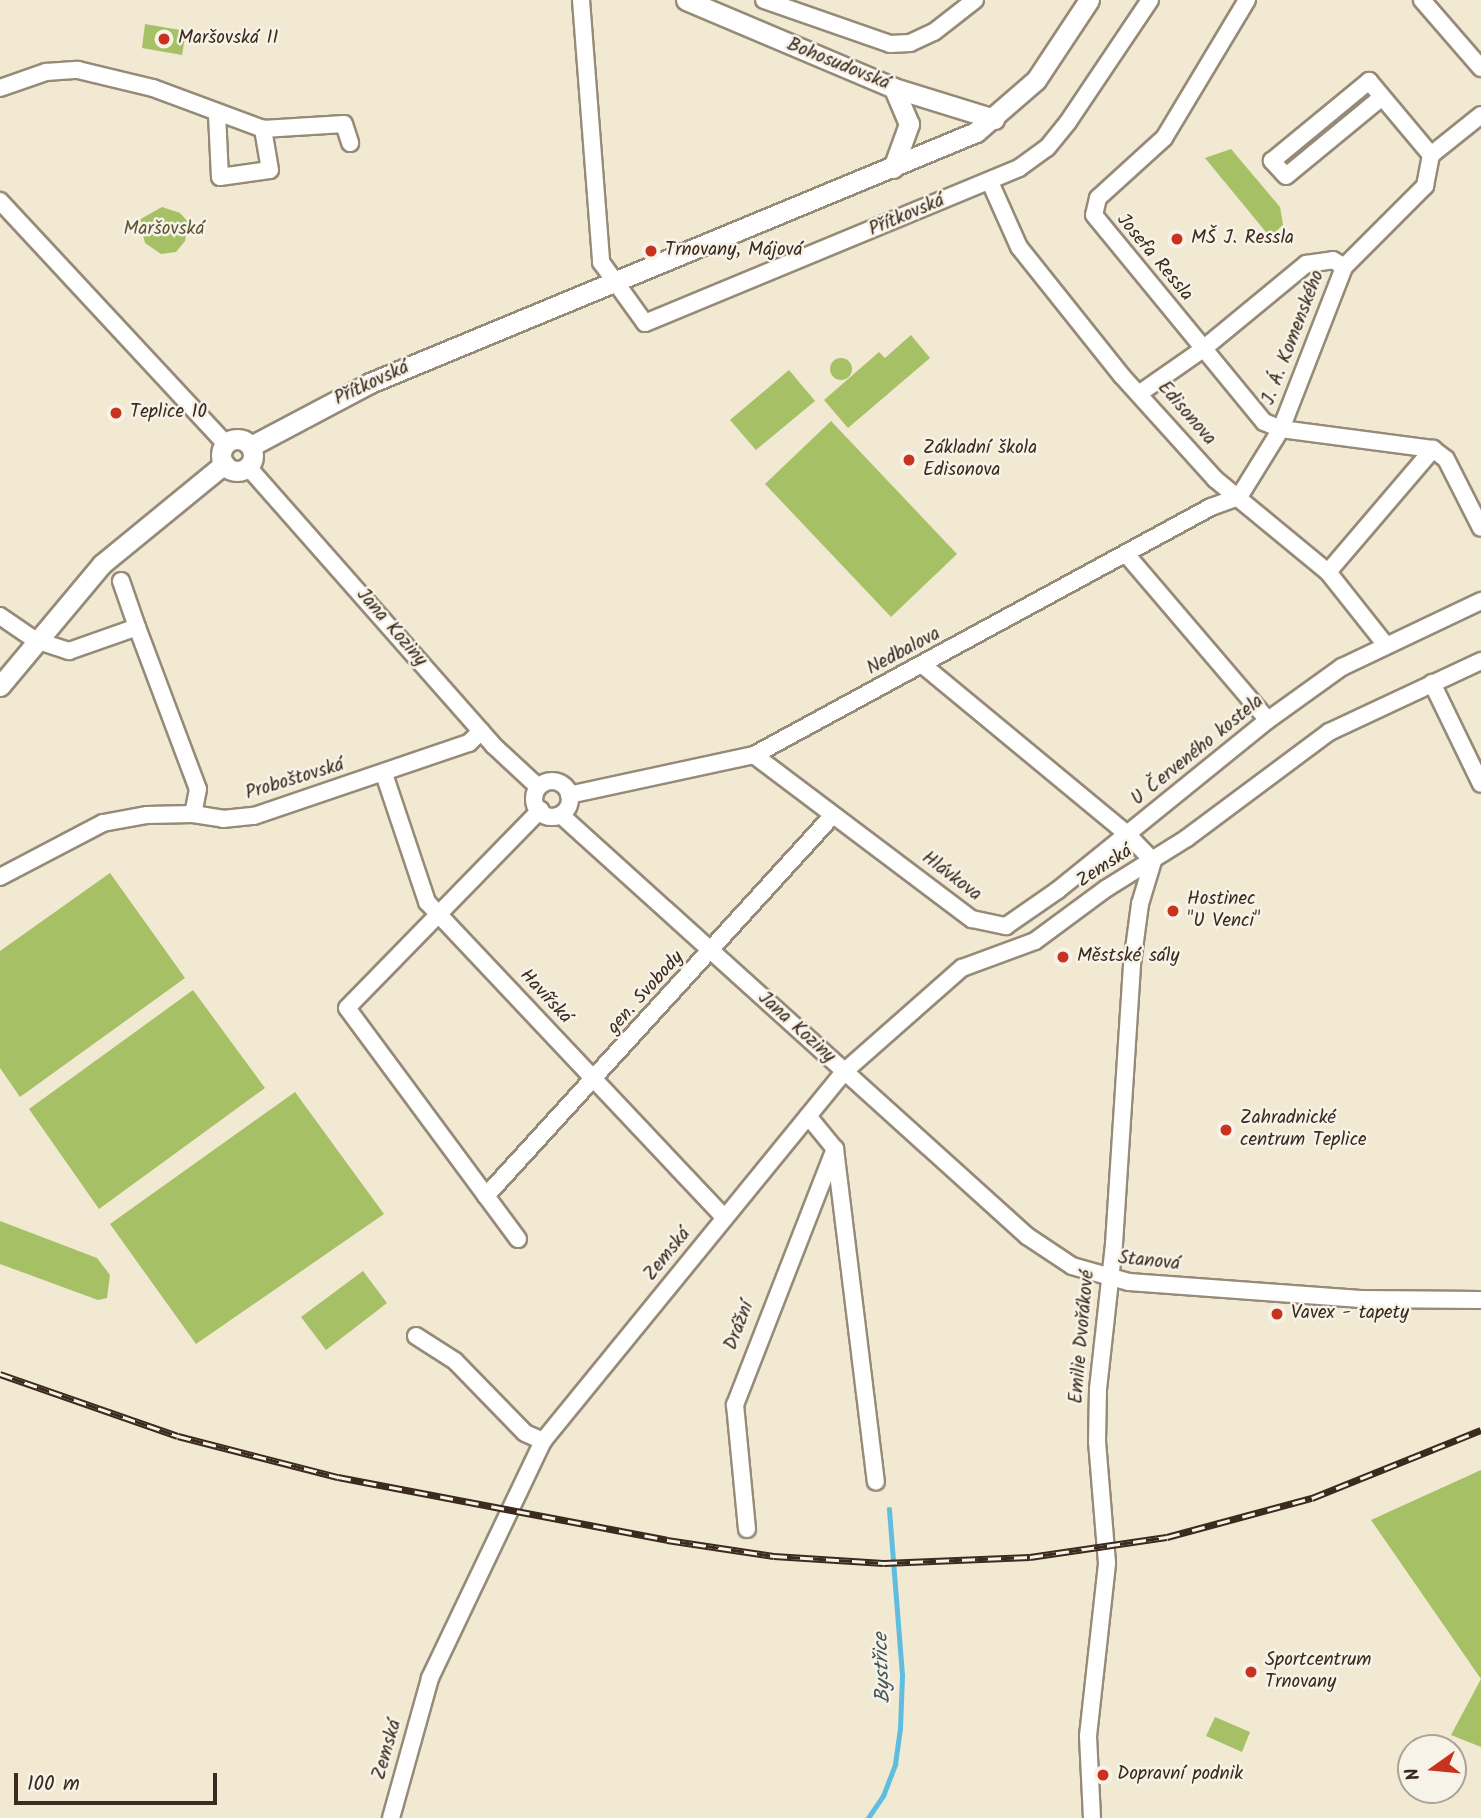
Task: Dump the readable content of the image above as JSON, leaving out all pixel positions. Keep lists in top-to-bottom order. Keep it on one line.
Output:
{"streets":{"street":["Bohosudovská","Přítkovská","Josefa Ressla","J. Á. Komenského","Edisonova","Jana Koziny","Nedbalova","U Červeného kostela","Proboštovská","Zemská","Hlávkova","gen. Svobody","Havířská","Stanová","Drážní","Emilie Dvořákové"]},"crossings":[["Bohosudovská","Přítkovská"],["Přítkovská","Edisonova"],["Přítkovská","Jana Koziny"],["Josefa Ressla","J. Á. Komenského"],["J. Á. Komenského","Edisonova"],["J. Á. Komenského","Nedbalova"],["Edisonova","Nedbalova"],["Edisonova","U Červeného kostela"],["Jana Koziny","Nedbalova"],["Jana Koziny","Proboštovská"],["Jana Koziny","Zemská"],["Jana Koziny","gen. Svobody"],["Jana Koziny","Stanová"],["Nedbalova","Hlávkova"],["U Červeného kostela","Zemská"],["U Červeného kostela","Hlávkova"],["U Červeného kostela","Emilie Dvořákové"],["Proboštovská","Havířská"],["Zemská","Havířská"],["Zemská","Stanová"],["Zemská","Emilie Dvořákové"],["Hlávkova","gen. Svobody"],["gen. Svobody","Havířská"],["Stanová","Emilie Dvořákové"]],"water":["Bystřice"],"parks":["Maršovská"],"places":["Maršovská II","MŠ J. Ressla","Trnovany, Májová","Teplice 10","Základní škola Edisonova","Hostinec \"U Venci\"","Městské sály","Zahradnické centrum Teplice","Vavex - tapety","Sportcentrum Trnovany","Dopravní podnik"],"scale_bar":"100 m","north":"left"}
